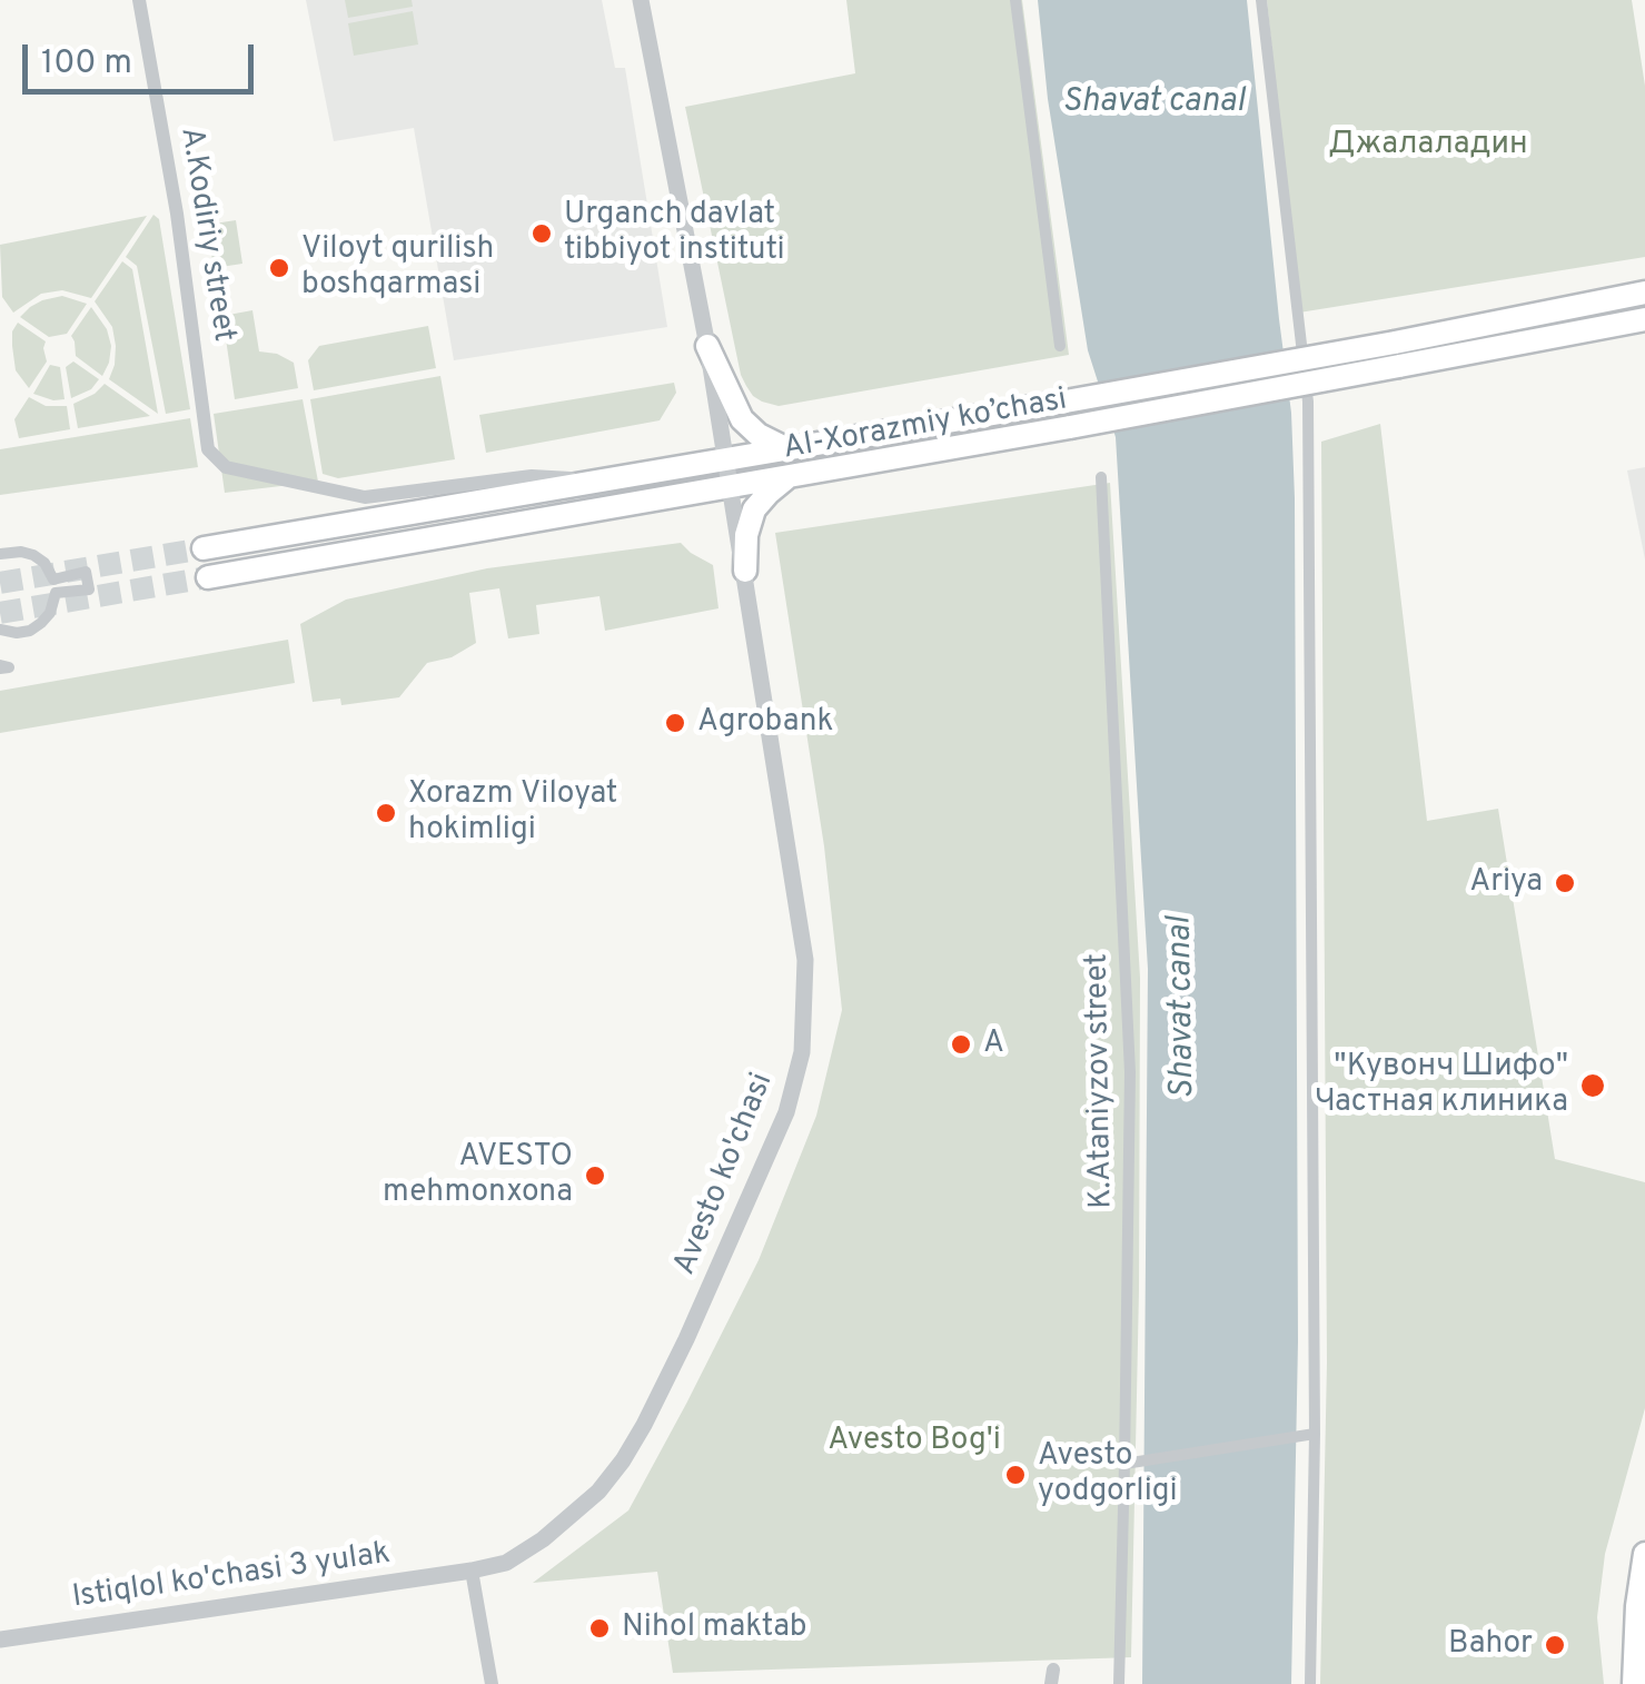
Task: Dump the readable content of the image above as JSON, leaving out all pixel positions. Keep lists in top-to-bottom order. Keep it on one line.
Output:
{"streets":{"main road":["Al-Xorazmiy ko’chasi"],"street":["A.Kodiriy street","K.Ataniyzov street","Avesto ko'chasi","Istiqlol ko'chasi 3 yulak"]},"crossings":[["A.Kodiriy street","Al-Xorazmiy ko’chasi"],["Al-Xorazmiy ko’chasi","Avesto ko'chasi"],["Avesto ko'chasi","Istiqlol ko'chasi 3 yulak"]],"water":["Shavat canal"],"parks":["Джалаладин","Avesto Bog'i"],"places":["Urganch davlat tibbiyot instituti","Viloyt qurilish boshqarmasi","Agrobank","Xorazm Viloyat hokimligi","Ariya","A","\"Кувонч Шифо\" Частная клиника","AVESTO mehmonxona","Avesto yodgorligi","Nihol maktab","Bahor"],"scale_bar":"100 m"}
